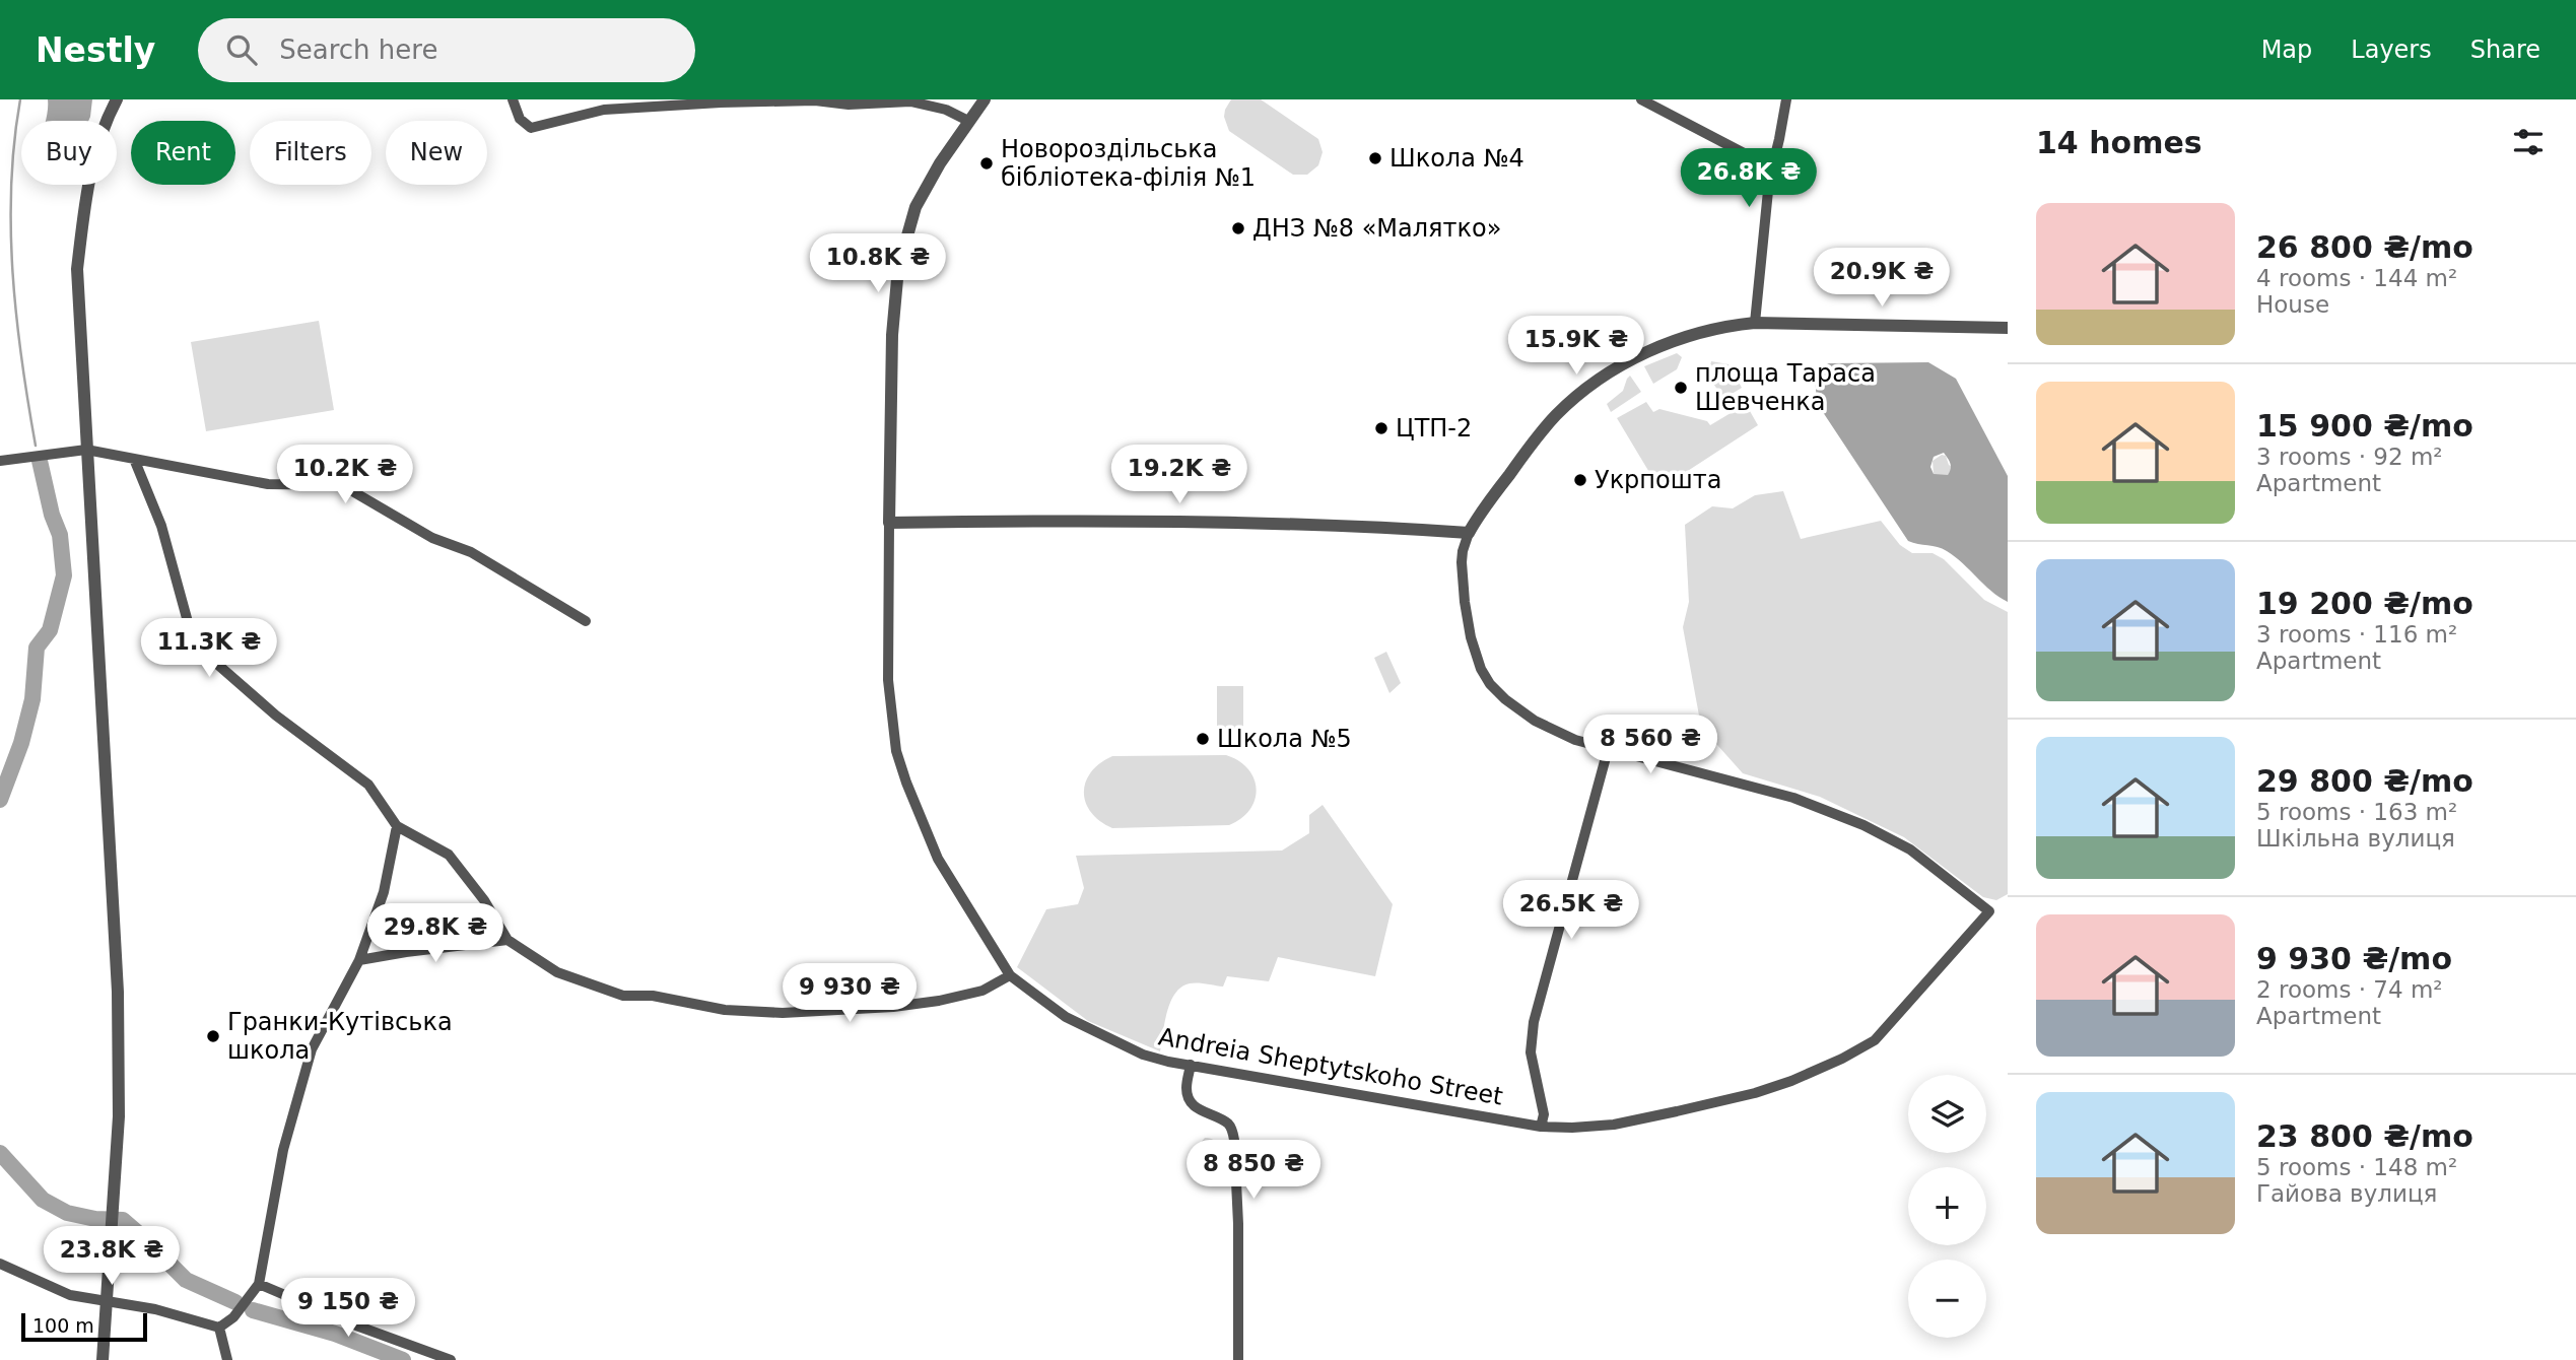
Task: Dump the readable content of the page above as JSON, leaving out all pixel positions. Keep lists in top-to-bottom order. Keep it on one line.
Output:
{"streets":{"street":["Andreia Sheptytskoho Street"]},"places":["Школа №4","Новороздільська бібліотека-філія №1","ДНЗ №8 «Малятко»","площа Тараса Шевченка","ЦТП-2","Укрпошта","Школа №5","Гранки-Кутівська школа"],"scale_bar":"100 m","page":{"header":"Nestly","search":"Search here","nav":["Map","Layers","Share"],"heading":"14 homes","chip":["Buy","Rent","Filters","New"],"price":["26.8K ₴","10.8K ₴","20.9K ₴","15.9K ₴","10.2K ₴","19.2K ₴","11.3K ₴","8 560 ₴","26.5K ₴","29.8K ₴","9 930 ₴","8 850 ₴","23.8K ₴","9 150 ₴"],"list":[{"name":"26 800 ₴/mo","note":"4 rooms · 144 m² · House"},{"name":"15 900 ₴/mo","note":"3 rooms · 92 m² · Apartment"},{"name":"19 200 ₴/mo","note":"3 rooms · 116 m² · Apartment"},{"name":"29 800 ₴/mo","note":"5 rooms · 163 m² · Шкільна вулиця"},{"name":"9 930 ₴/mo","note":"2 rooms · 74 m² · Apartment"},{"name":"23 800 ₴/mo","note":"5 rooms · 148 m² · Гайова вулиця"}],"map_buttons":["+","−"],"scale":"100 m"}}
